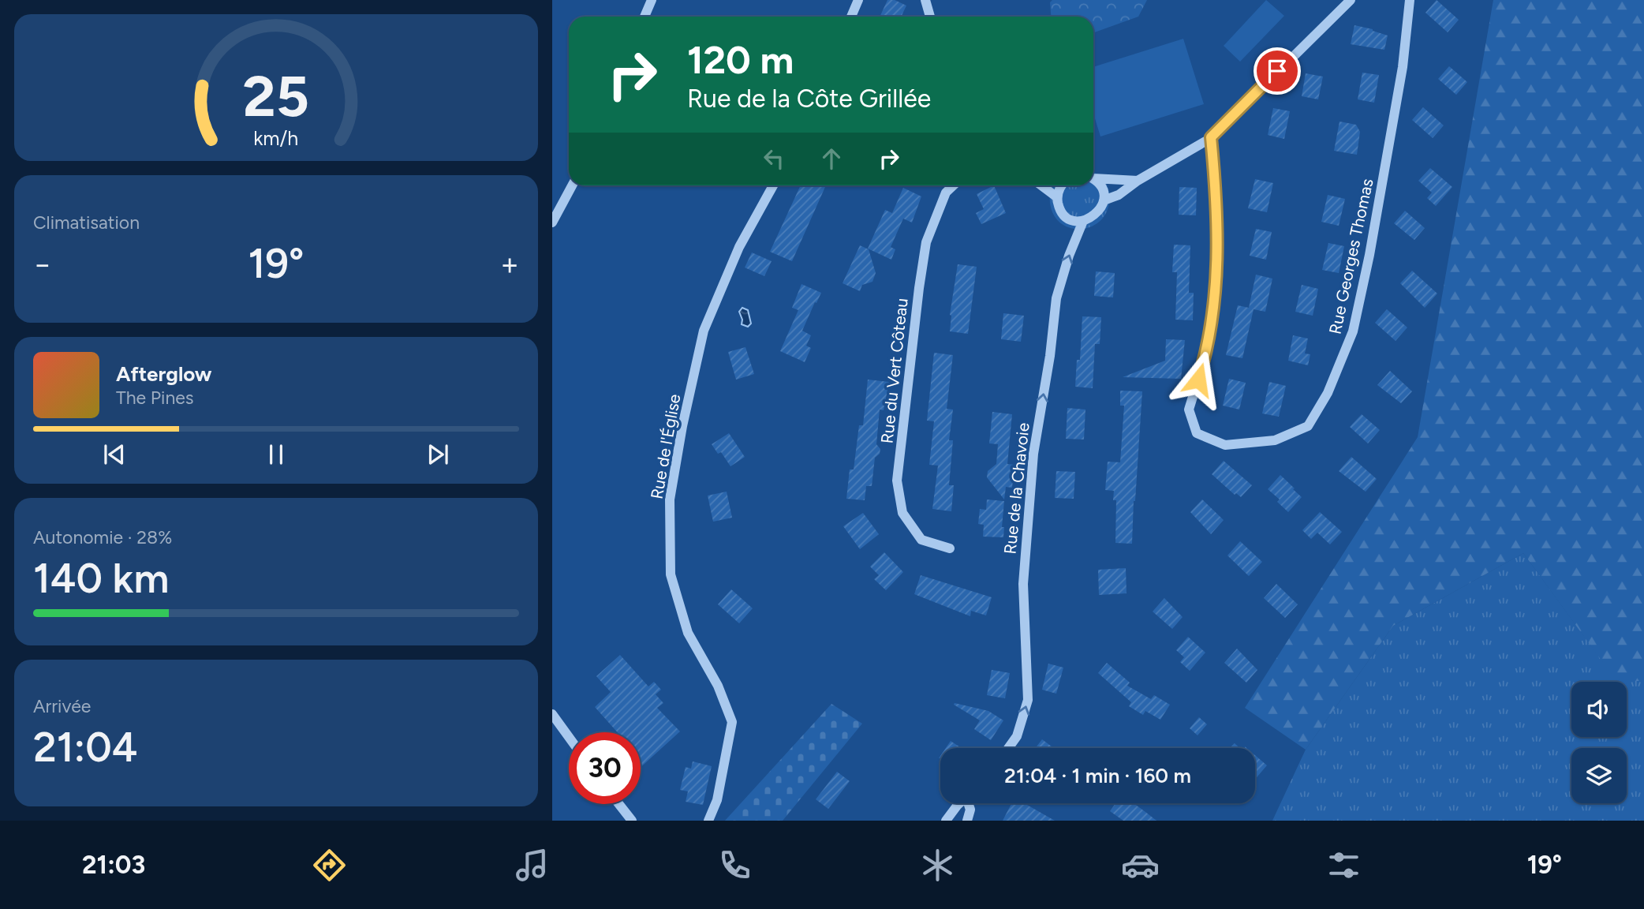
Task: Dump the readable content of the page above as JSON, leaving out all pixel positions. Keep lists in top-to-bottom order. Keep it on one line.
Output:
{"streets":{"street":["Rue Georges Thomas","Rue du Vert Côteau","Rue de l'Église","Rue de la Chavoie"]},"one_way":["Rue de la Chavoie"],"page":{"turn":["120 m","Rue de la Côte Grillée"],"tile":["Climatisation",["Autonomie · 28%","140 km"],["Arrivée","21:04"]],"heat":["−","19°","+"],"song":["Afterglow","The Pines"],"limit":"30","trip":"21:04 · 1 min · 160 m","tabs":["21:03","19°"],"gauge":["25","km/h"]}}
